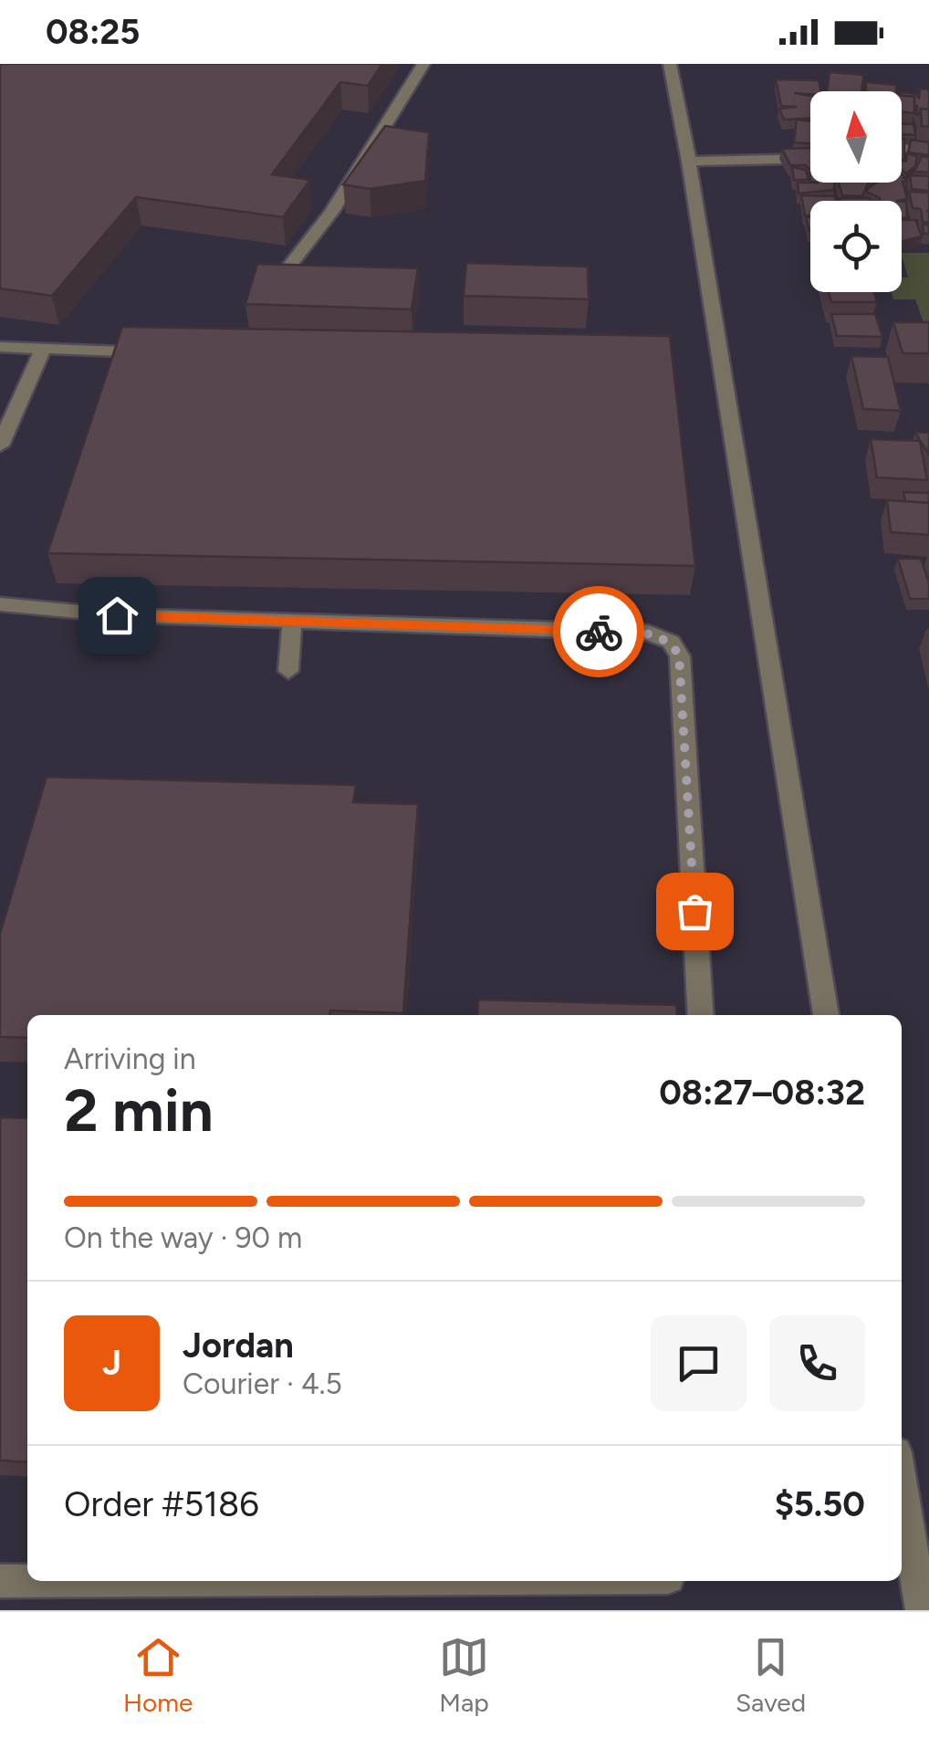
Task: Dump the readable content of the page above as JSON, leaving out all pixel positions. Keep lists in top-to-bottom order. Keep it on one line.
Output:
{"north":"top","page":{"status":"08:25","heading":["2 min","Arriving in","08:27–08:32"],"panel":["Jordan","Courier · 4.5","Order #5186","$5.50"],"bar":"On the way · 90 m","round":"J","tabs":["Home","Map","Saved"]}}
